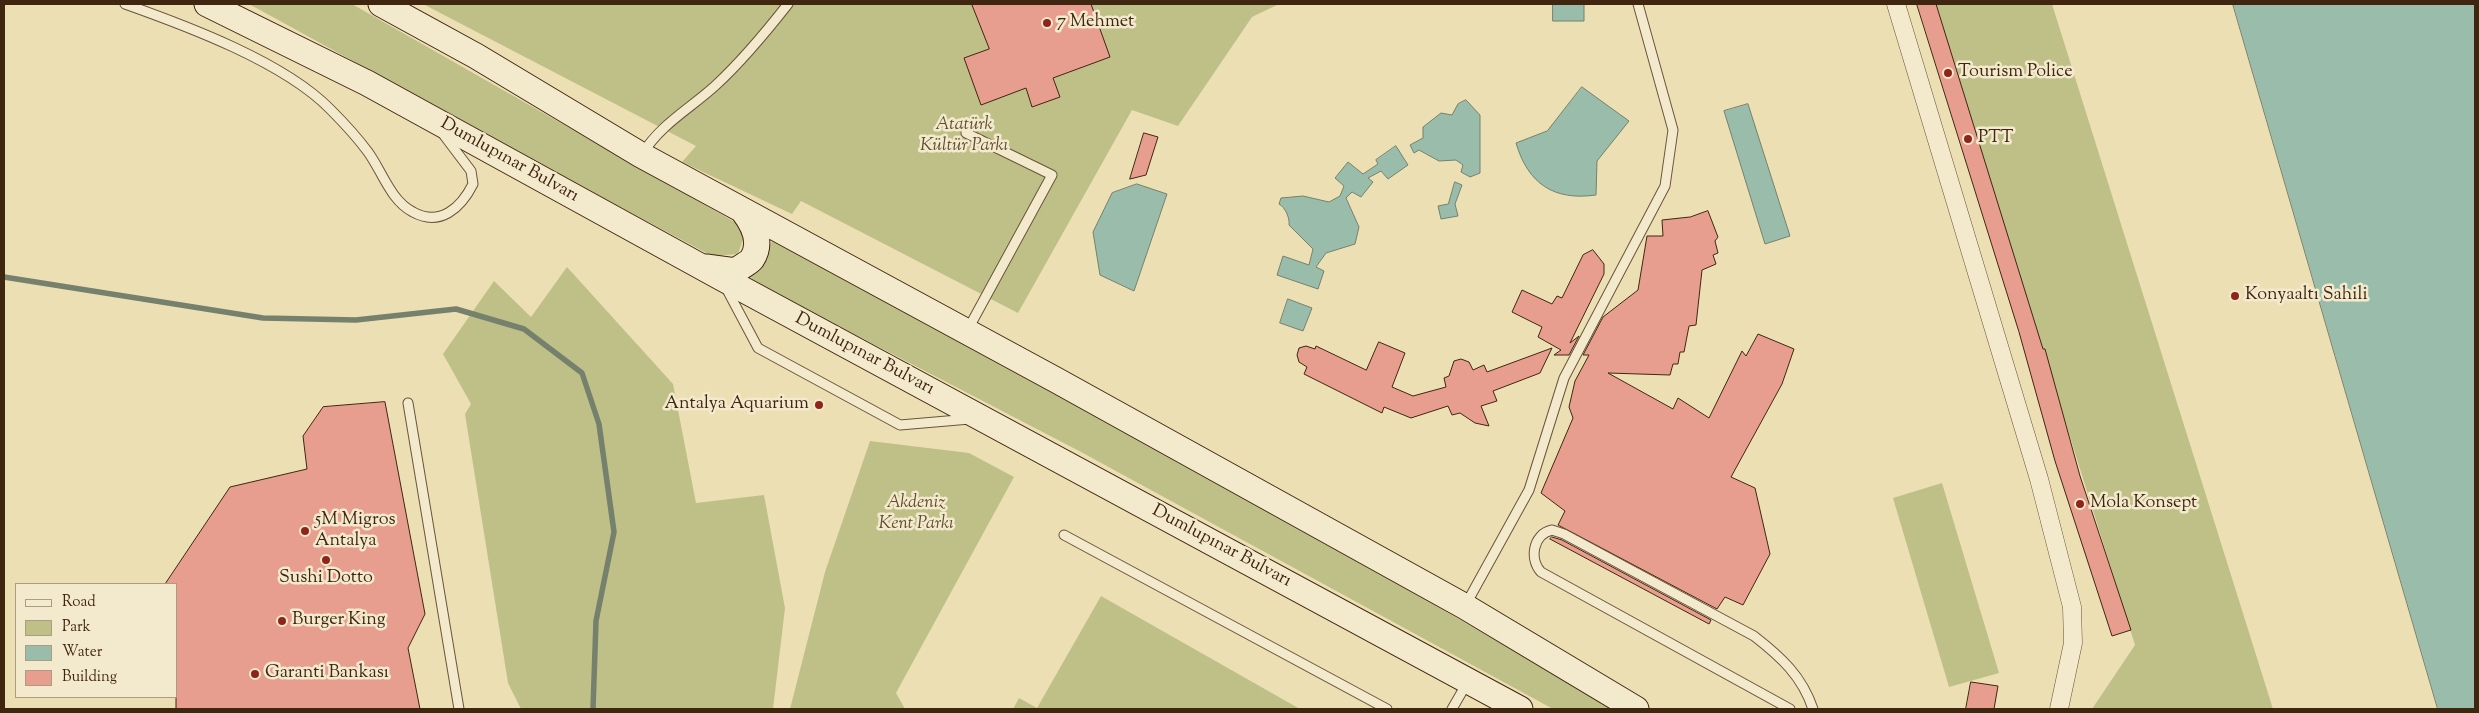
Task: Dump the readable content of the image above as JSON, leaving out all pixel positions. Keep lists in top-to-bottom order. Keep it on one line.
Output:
{"streets":{"main road":["Dumlupınar Bulvarı"]},"parks":["Atatürk Kültür Parkı","Akdeniz Kent Parkı"],"places":["7 Mehmet","Tourism Police","PTT","Konyaaltı Sahili","Antalya Aquarium","Mola Konsept","5M Migros Antalya","Sushi Dotto","Burger King","Garanti Bankası"],"legend":["Road","Park","Water","Building"]}
